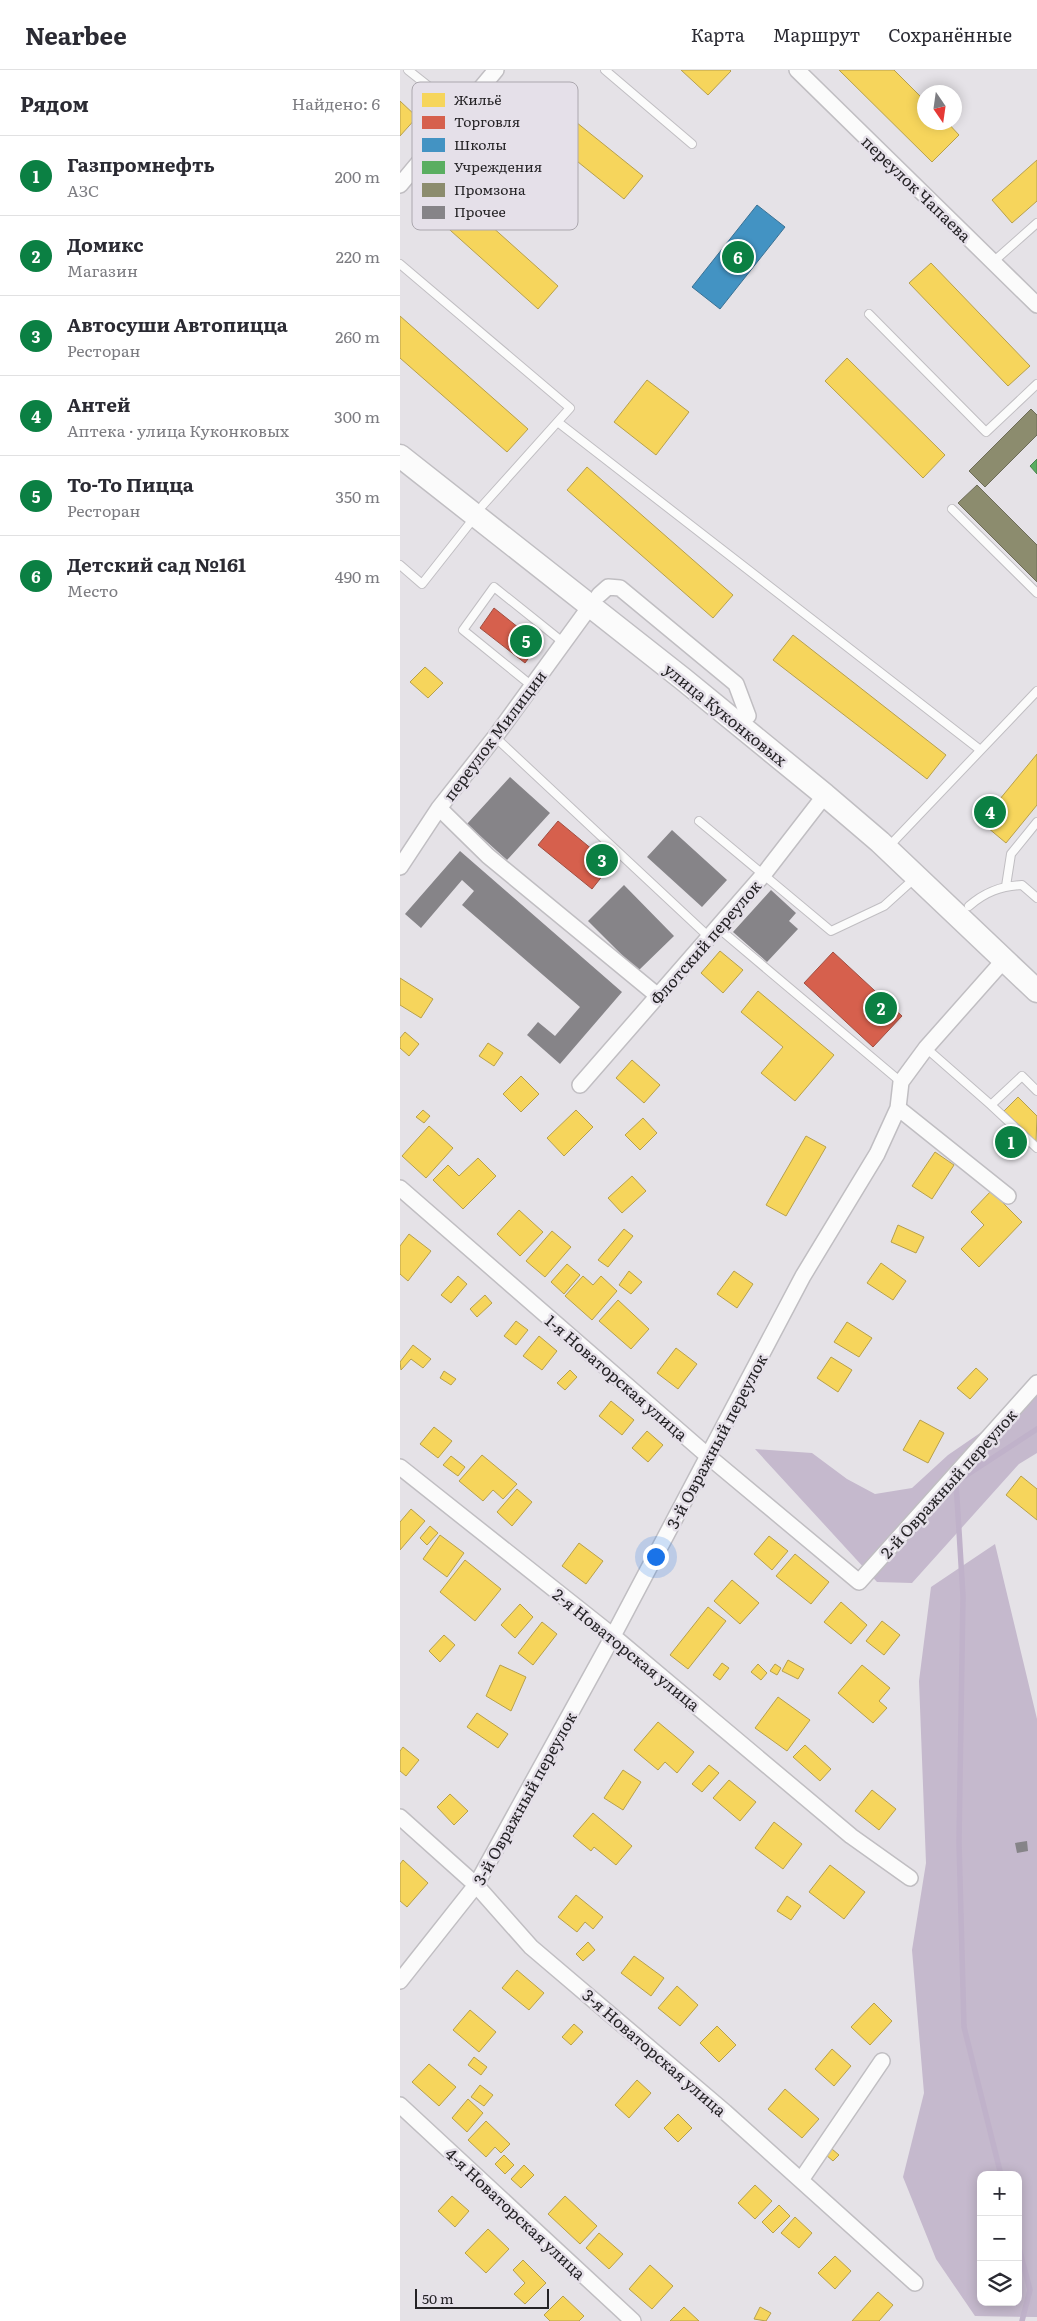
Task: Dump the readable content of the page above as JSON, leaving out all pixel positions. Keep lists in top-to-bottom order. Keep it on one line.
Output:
{"streets":{"main road":["улица Куконковых"],"street":["переулок Чапаева","переулок Милиции","Флотский переулок","1-я Новаторская улица","3-й Овражный переулок","2-й Овражный переулок","2-я Новаторская улица","3-я Новаторская улица","4-я Новаторская улица"]},"crossings":[["улица Куконковых","переулок Милиции"],["улица Куконковых","Флотский переулок"],["улица Куконковых","3-й Овражный переулок"],["1-я Новаторская улица","3-й Овражный переулок"],["1-я Новаторская улица","2-й Овражный переулок"],["3-й Овражный переулок","2-я Новаторская улица"],["3-й Овражный переулок","3-я Новаторская улица"]],"legend":["Жильё","Торговля","Школы","Учреждения","Промзона","Прочее"],"scale_bar":"50 m","north":"bottom","page":{"header":"Nearbee","nav":["Карта","Маршрут","Сохранённые"],"heading":["Рядом","Найдено: 6"],"list":[{"mark":"1","name":"Газпромнефть","note":"АЗС","value":"200 m"},{"mark":"2","name":"Домикс","note":"Магазин","value":"220 m"},{"mark":"3","name":"Автосуши Автопицца","note":"Ресторан","value":"260 m"},{"mark":"4","name":"Антей","note":"Аптека · улица Куконковых","value":"300 m"},{"mark":"5","name":"То-То Пицца","note":"Ресторан","value":"350 m"},{"mark":"6","name":"Детский сад №161","note":"Место","value":"490 m"}],"pins":["6","5","4","3","2","1"],"map_buttons":["+","−"],"scale":"50 m"}}
